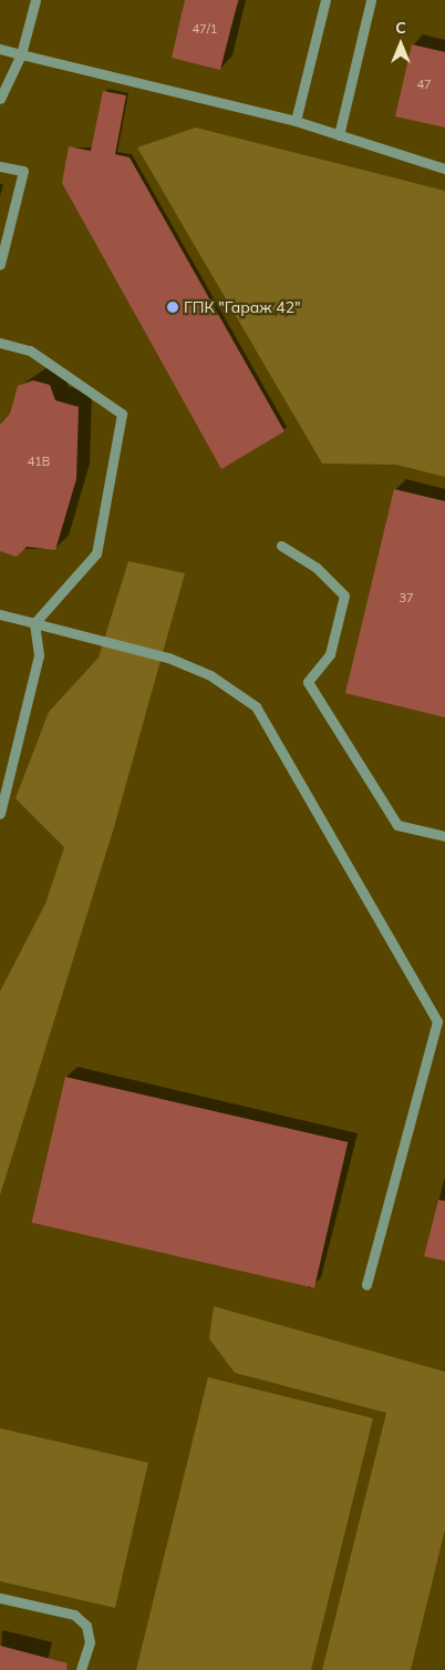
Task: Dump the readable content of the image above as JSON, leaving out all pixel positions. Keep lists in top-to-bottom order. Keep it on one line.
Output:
{"places":["ГПК \"Гараж 42\""],"house_numbers":["47/1","47","41В","37"],"north":"top"}
